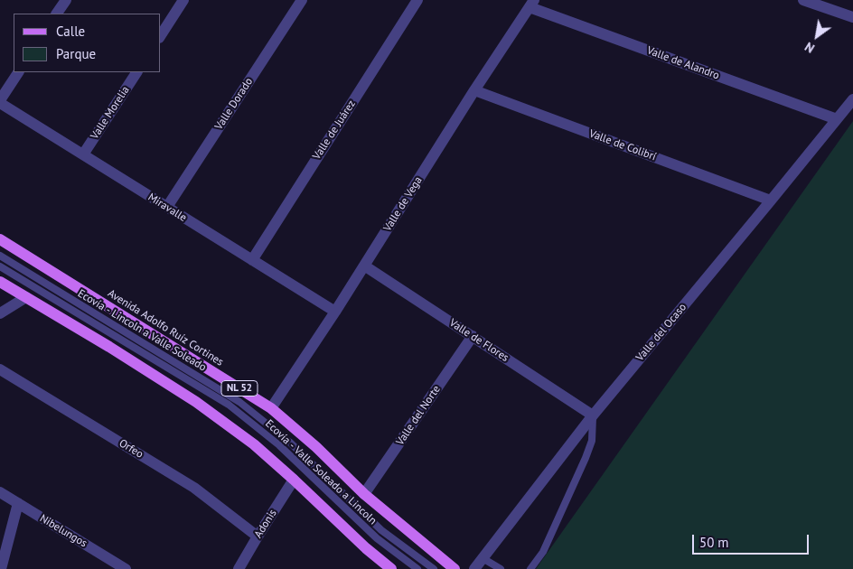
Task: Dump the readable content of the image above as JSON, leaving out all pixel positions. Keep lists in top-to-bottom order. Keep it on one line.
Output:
{"streets":{"main road":["Avenida Adolfo Ruíz Cortines","NL 52"],"street":["Valle de Alandro","Valle Dorado","Valle Morelia","Valle de Juárez","Valle de Colibrí","Valle de Vega","Miravalle","Valle del Ocaso","Valle de Flores","Valle del Norte","Orfeo","Adonis","Nibelungos"],"lane":["Ecovía - Lincoln a Valle Soleado","Ecovía - Valle Soleado a Lincoln"]},"crossings":[["Valle de Alandro","Valle de Vega"],["Valle de Alandro","Valle del Ocaso"],["Valle Dorado","Miravalle"],["Valle Morelia","Miravalle"],["Valle de Juárez","Miravalle"],["Valle de Colibrí","Valle de Vega"],["Valle de Colibrí","Valle del Ocaso"],["Valle de Vega","Miravalle"],["Valle de Vega","Avenida Adolfo Ruíz Cortines"],["Valle de Vega","Valle de Flores"],["Avenida Adolfo Ruíz Cortines","Valle del Norte"],["Valle del Ocaso","Valle de Flores"],["Valle de Flores","Valle del Norte"],["Orfeo","Adonis"]],"legend":["Calle","Parque"],"scale_bar":"50 m","north":"bottom left"}
